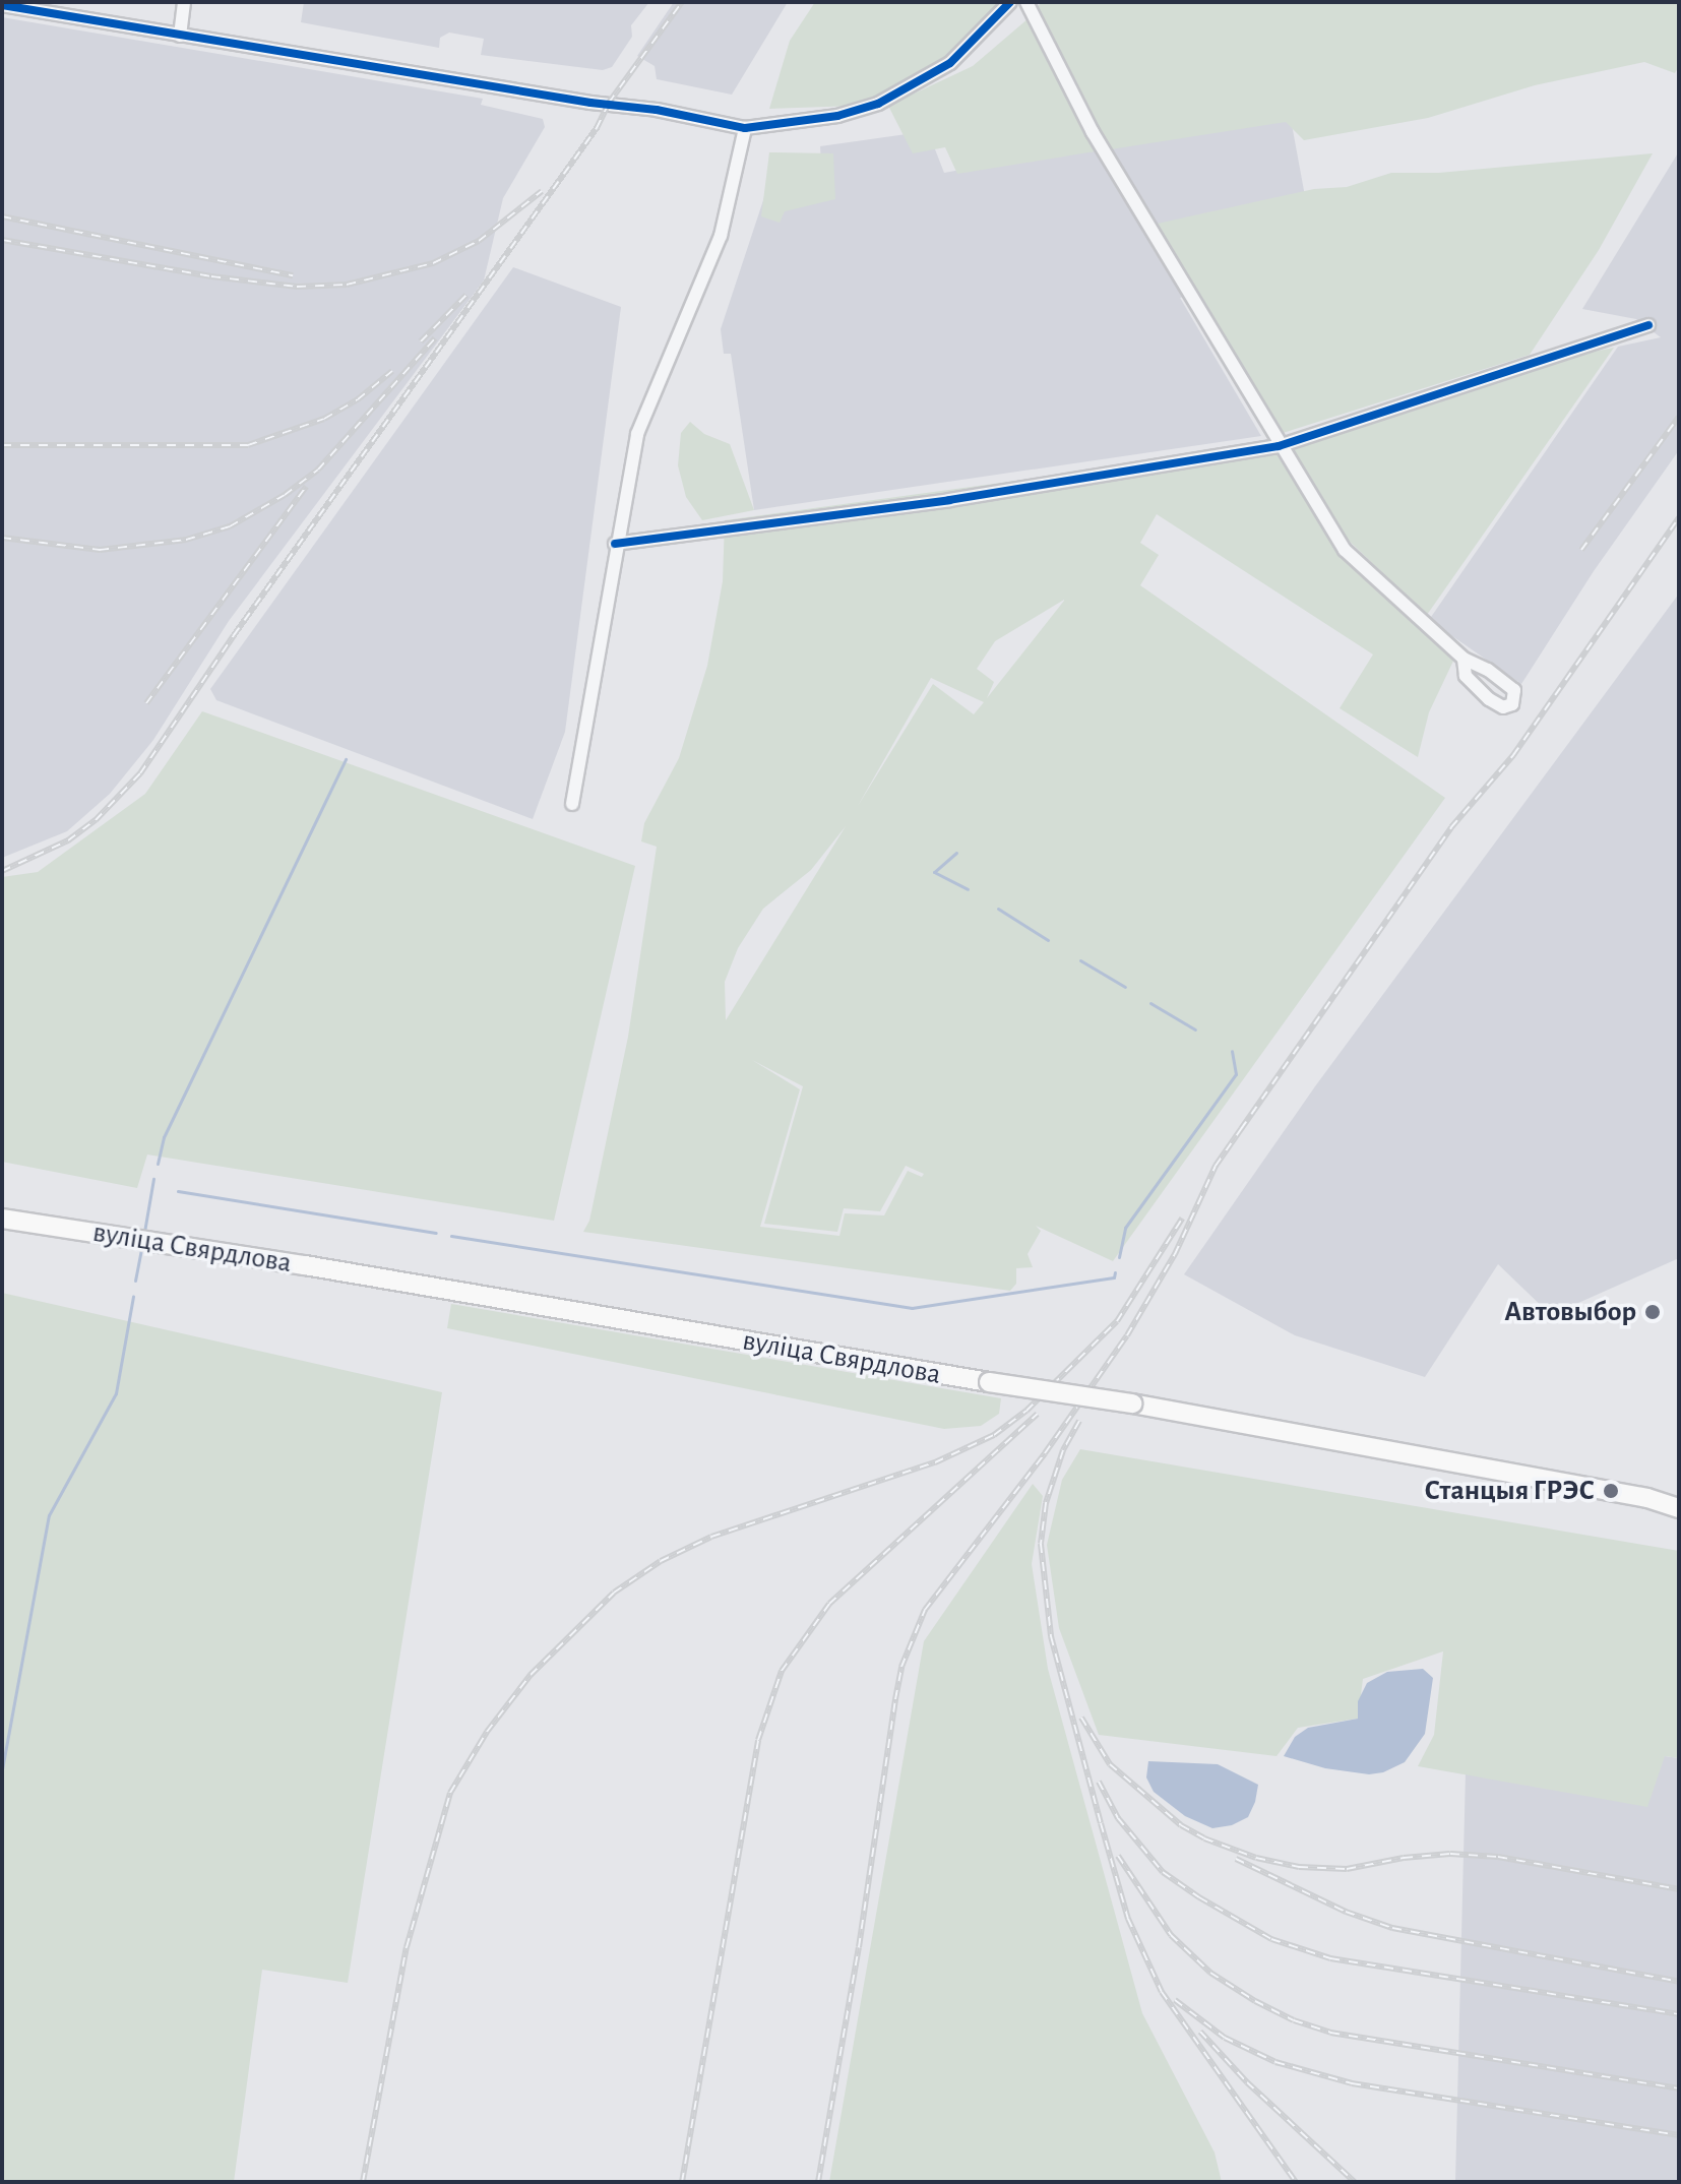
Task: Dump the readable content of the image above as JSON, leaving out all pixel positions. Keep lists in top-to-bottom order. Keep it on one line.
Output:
{"streets":{"main road":["вуліца Свярдлова"]},"places":["Автовыбор","Станцыя ГРЭС"]}
